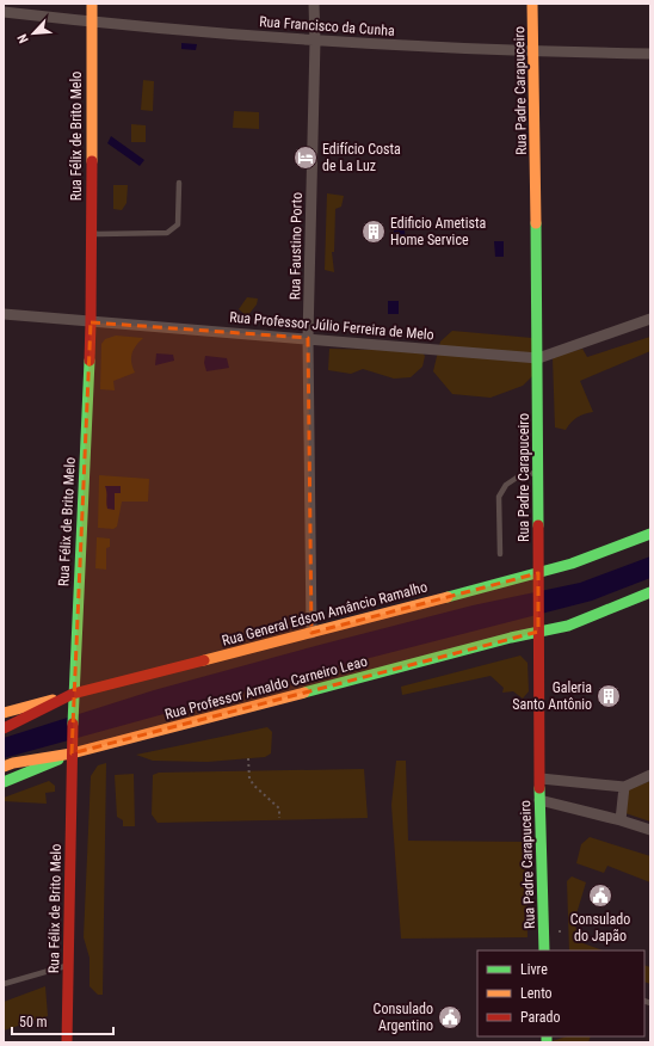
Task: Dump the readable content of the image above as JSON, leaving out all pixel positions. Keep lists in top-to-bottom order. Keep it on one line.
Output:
{"streets":{"main road":["Rua Padre Carapuceiro","Rua Félix de Brito Melo","Rua General Edson Amâncio Ramalho","Rua Professor Arnaldo Carneiro Leao"],"street":["Rua Francisco da Cunha","Rua Faustino Porto","Rua Professor Júlio Ferreira de Melo"]},"crossings":[["Rua Francisco da Cunha","Rua Padre Carapuceiro"],["Rua Francisco da Cunha","Rua Félix de Brito Melo"],["Rua Francisco da Cunha","Rua Faustino Porto"],["Rua Padre Carapuceiro","Rua Professor Júlio Ferreira de Melo"],["Rua Padre Carapuceiro","Rua General Edson Amâncio Ramalho"],["Rua Padre Carapuceiro","Rua Professor Arnaldo Carneiro Leao"],["Rua Félix de Brito Melo","Rua Professor Júlio Ferreira de Melo"],["Rua Félix de Brito Melo","Rua General Edson Amâncio Ramalho"],["Rua Félix de Brito Melo","Rua Professor Arnaldo Carneiro Leao"],["Rua Faustino Porto","Rua Professor Júlio Ferreira de Melo"],["Rua Faustino Porto","Rua General Edson Amâncio Ramalho"]],"places":{"hotel":["Edifício Costa de La Luz"],"building":["Edificio Ametista Home Service","Galeria Santo Antônio"],"public building":["Consulado do Japão","Consulado Argentino"]},"legend":["Livre","Lento","Parado"],"scale_bar":"50 m","north":"bottom left"}
